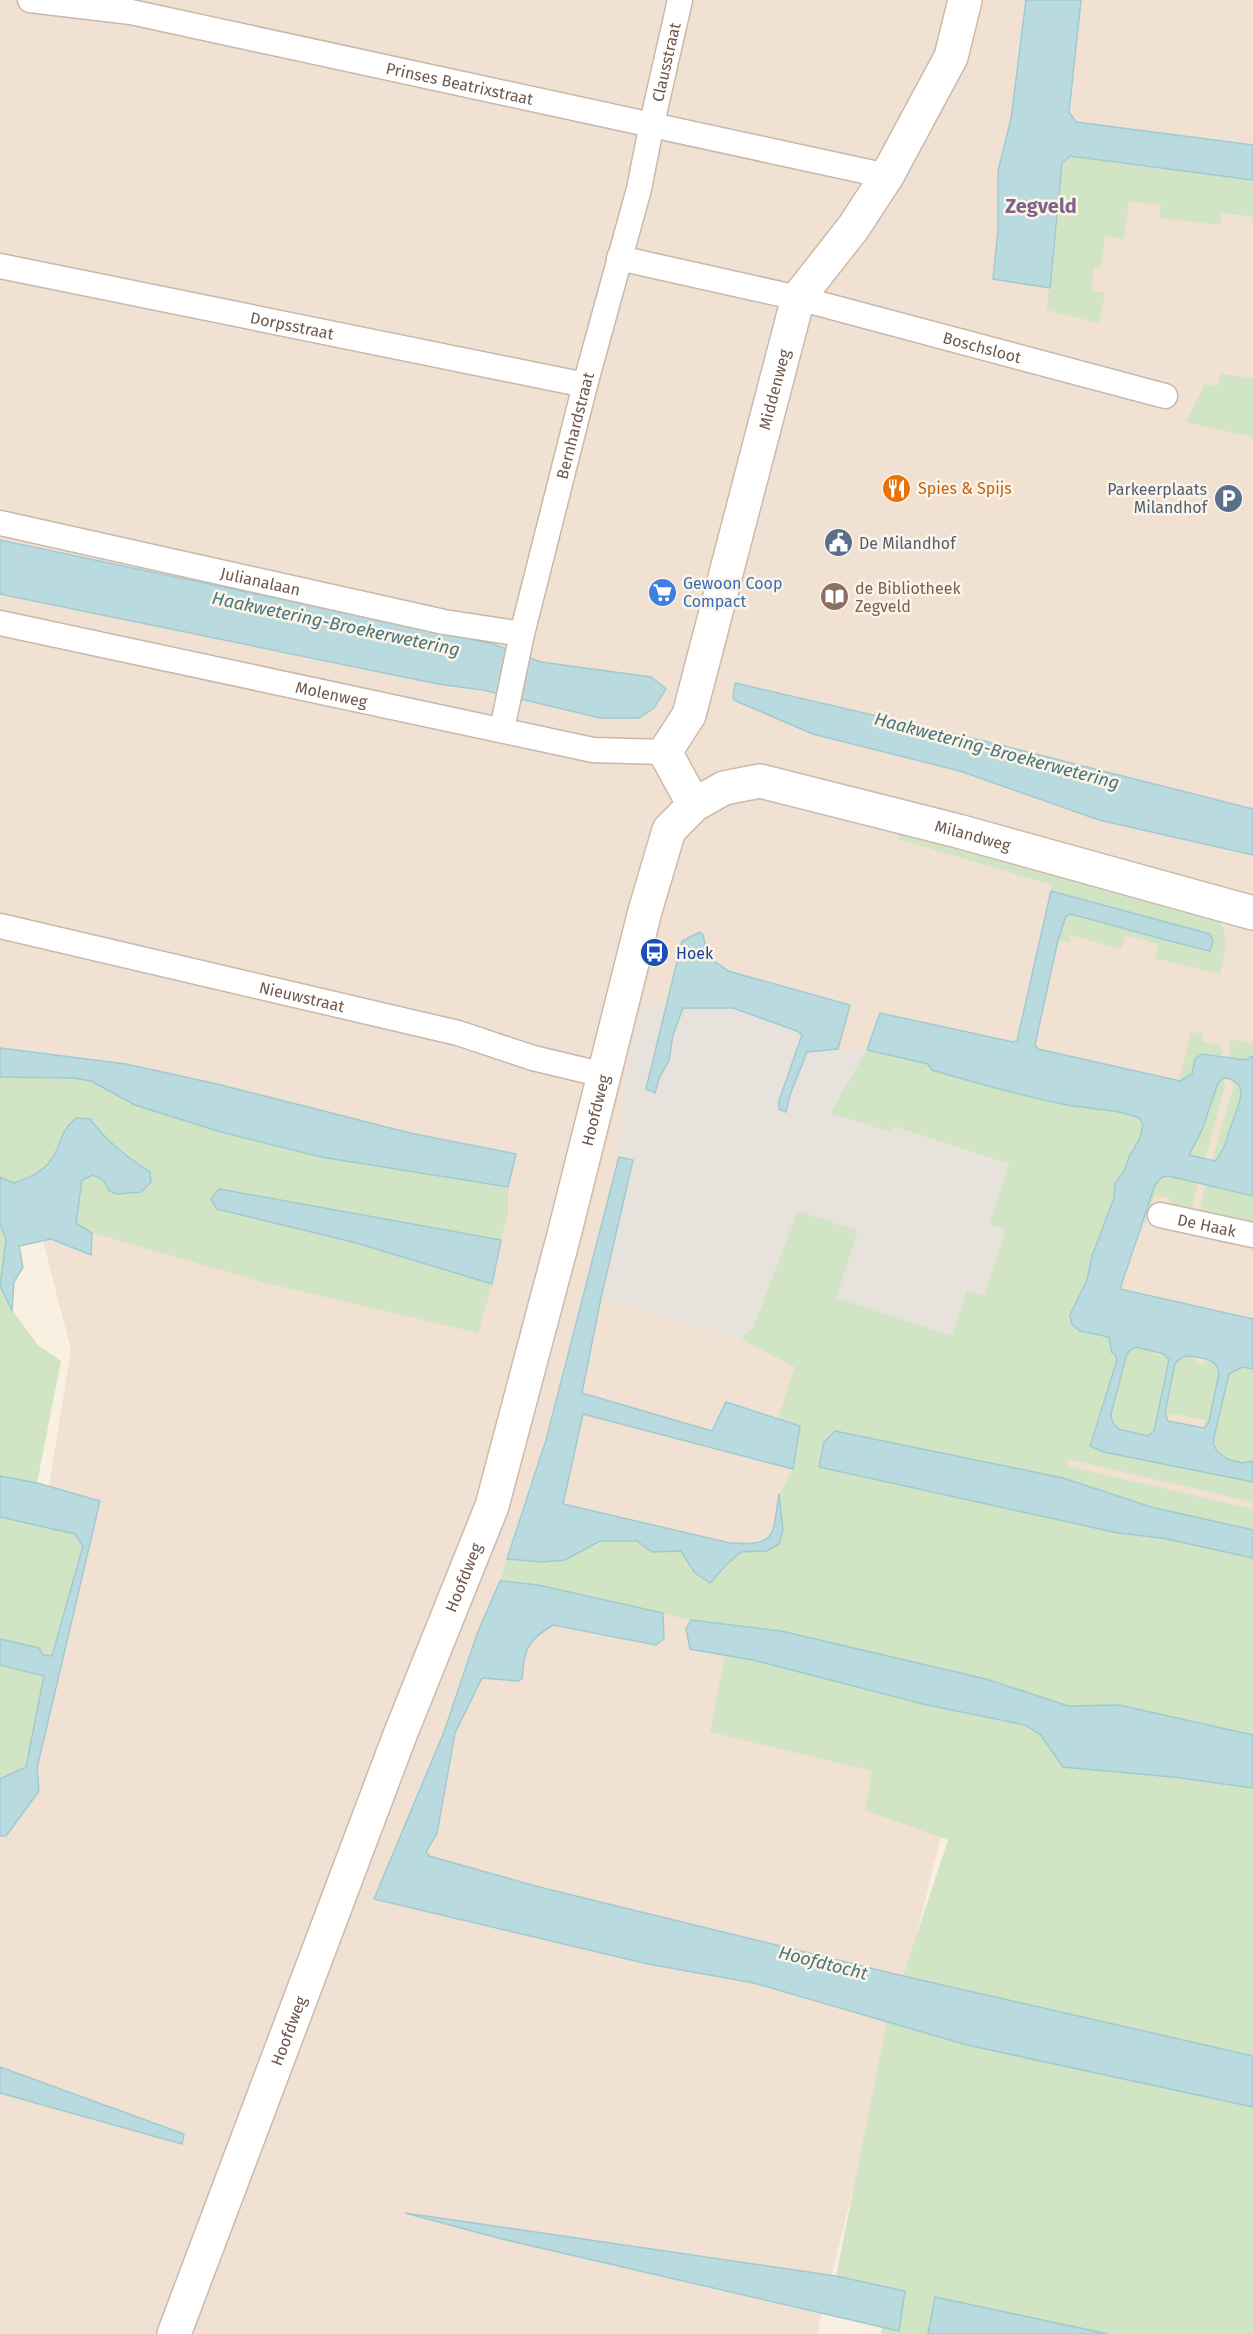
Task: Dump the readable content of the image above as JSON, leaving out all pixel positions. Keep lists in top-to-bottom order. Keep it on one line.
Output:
{"streets":{"street":["Clausstraat","Prinses Beatrixstraat","Dorpsstraat","Boschsloot","Middenweg","Bernhardstraat","Julianalaan","Molenweg","Milandweg","Nieuwstraat","Hoofdweg","De Haak"]},"crossings":[["Clausstraat","Prinses Beatrixstraat"],["Clausstraat","Bernhardstraat"],["Prinses Beatrixstraat","Middenweg"],["Prinses Beatrixstraat","Bernhardstraat"],["Dorpsstraat","Bernhardstraat"],["Boschsloot","Middenweg"],["Boschsloot","Bernhardstraat"],["Middenweg","Molenweg"],["Bernhardstraat","Julianalaan"],["Bernhardstraat","Molenweg"],["Milandweg","Hoofdweg"],["Nieuwstraat","Hoofdweg"]],"districts":["Zegveld"],"water":["Haakwetering-Broekerwetering","Hoofdtocht"],"places":{"restaurant":["Spies & Spijs"],"parking":["Parkeerplaats Milandhof"],"public building":["De Milandhof"],"supermarket":["Gewoon Coop Compact"],"library":["de Bibliotheek Zegveld"],"bus stop":["Hoek"]}}
